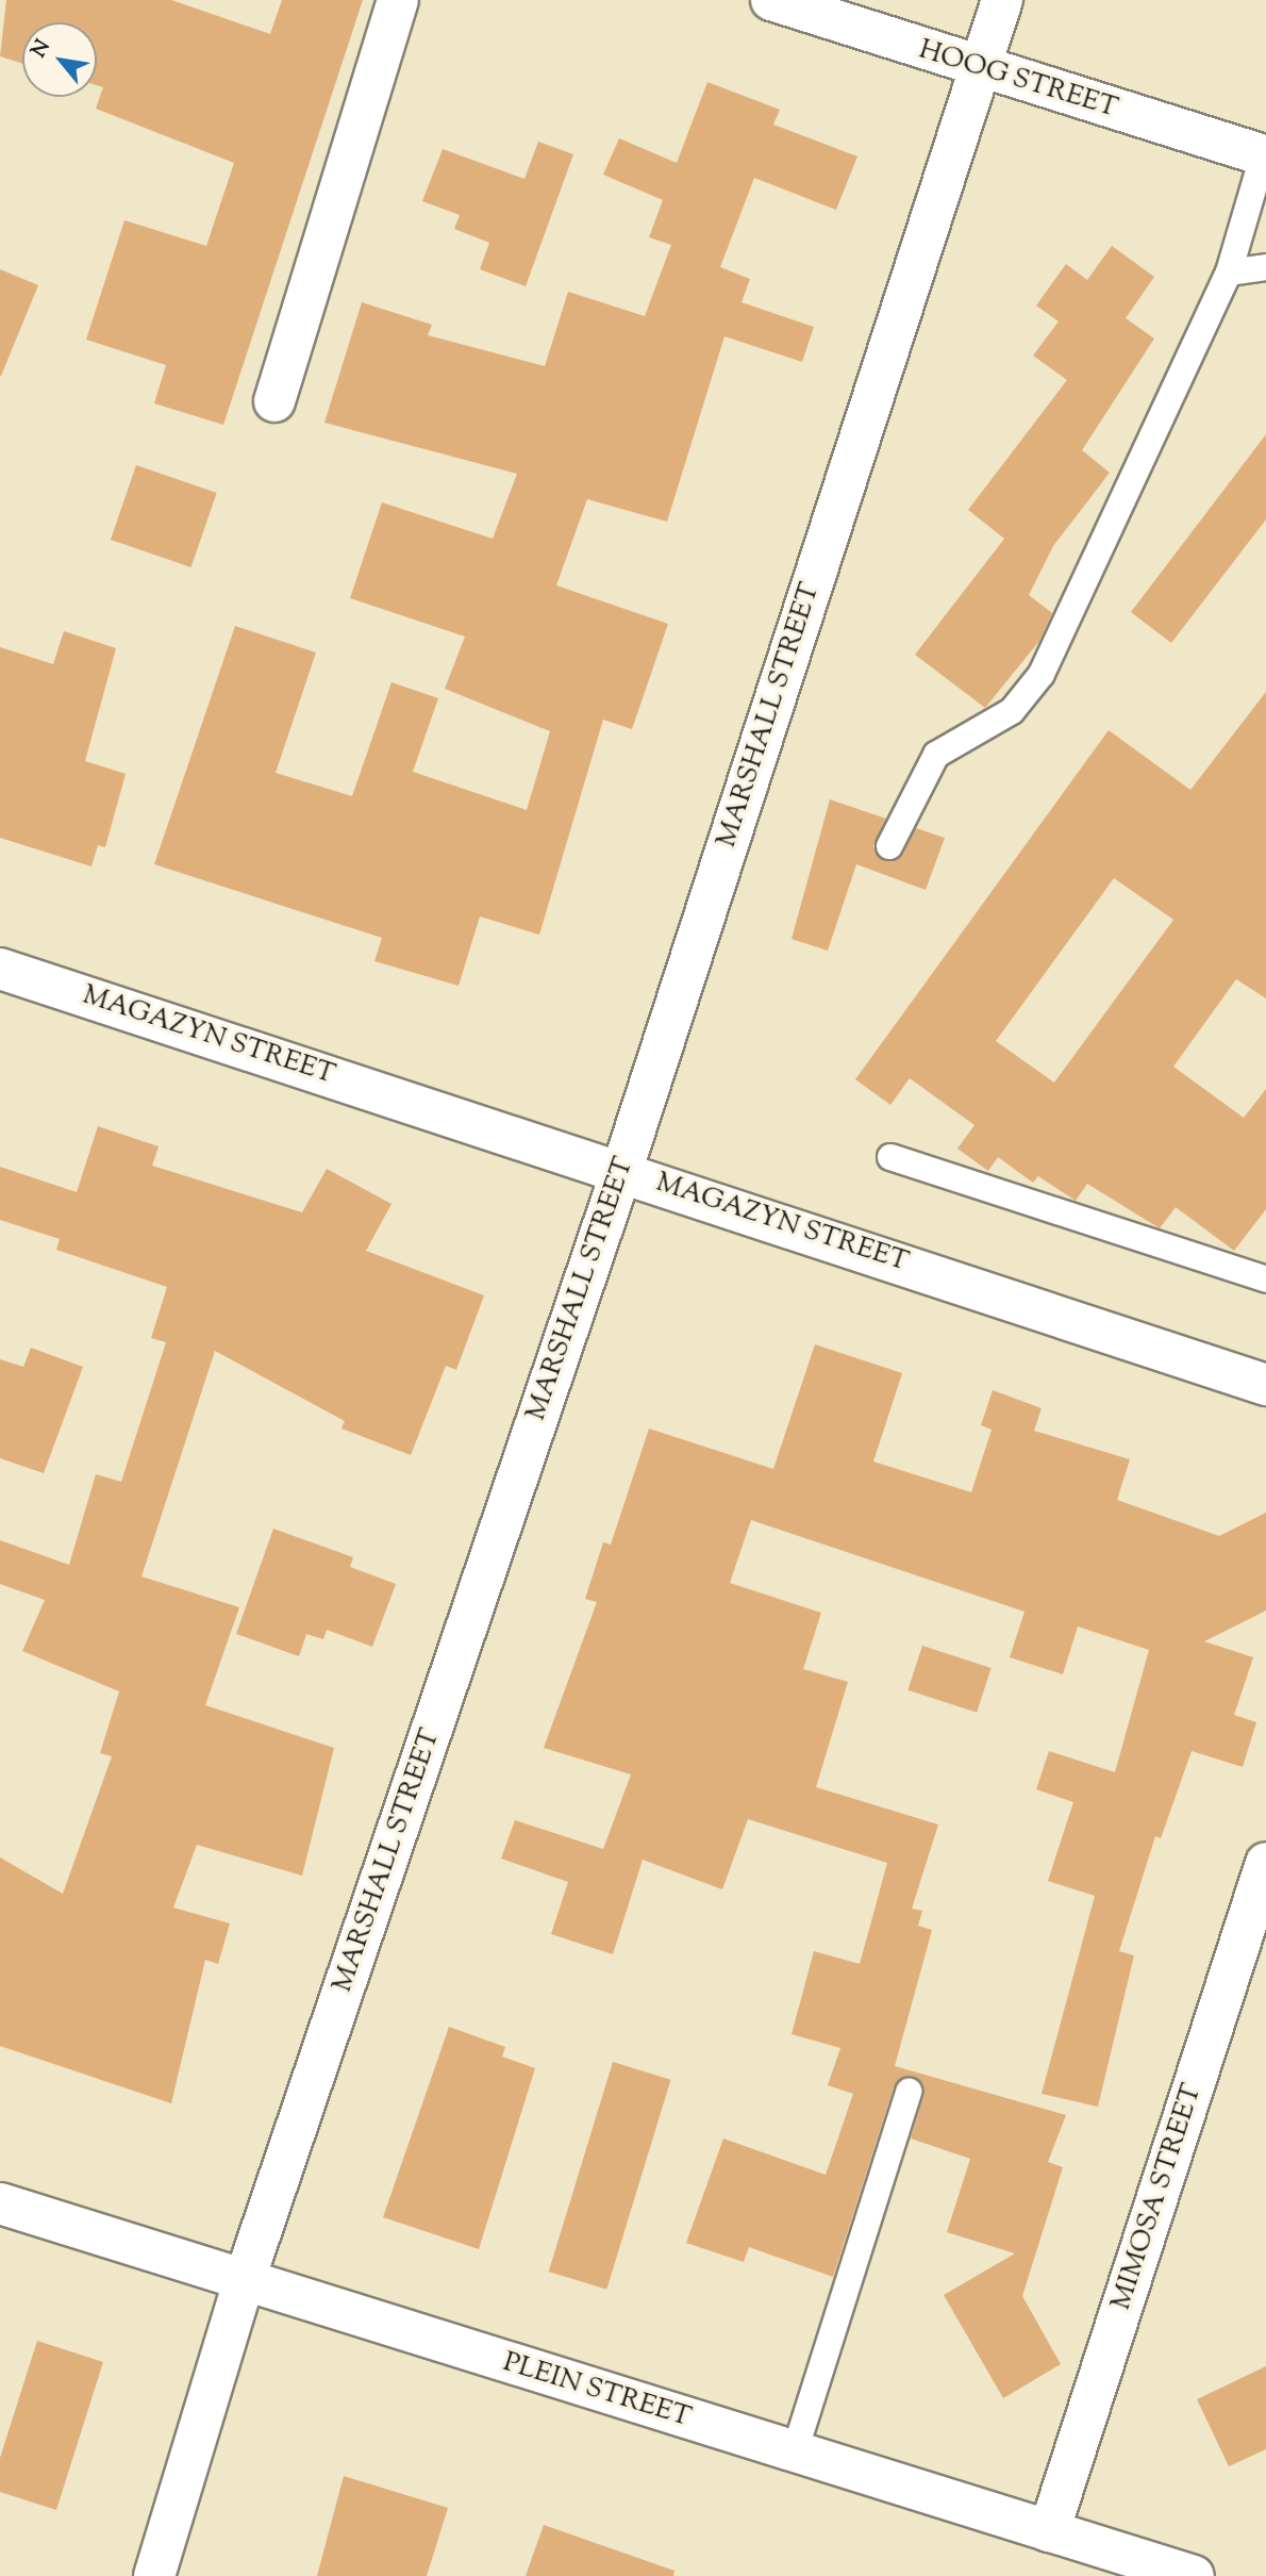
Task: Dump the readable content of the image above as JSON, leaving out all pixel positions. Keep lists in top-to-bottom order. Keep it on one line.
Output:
{"streets":{"street":["HOOG STREET","MARSHALL STREET","MAGAZYN STREET","MIMOSA STREET","PLEIN STREET"]},"crossings":[["HOOG STREET","MARSHALL STREET"],["MARSHALL STREET","MAGAZYN STREET"],["MARSHALL STREET","PLEIN STREET"],["MIMOSA STREET","PLEIN STREET"]],"north":"top left"}
